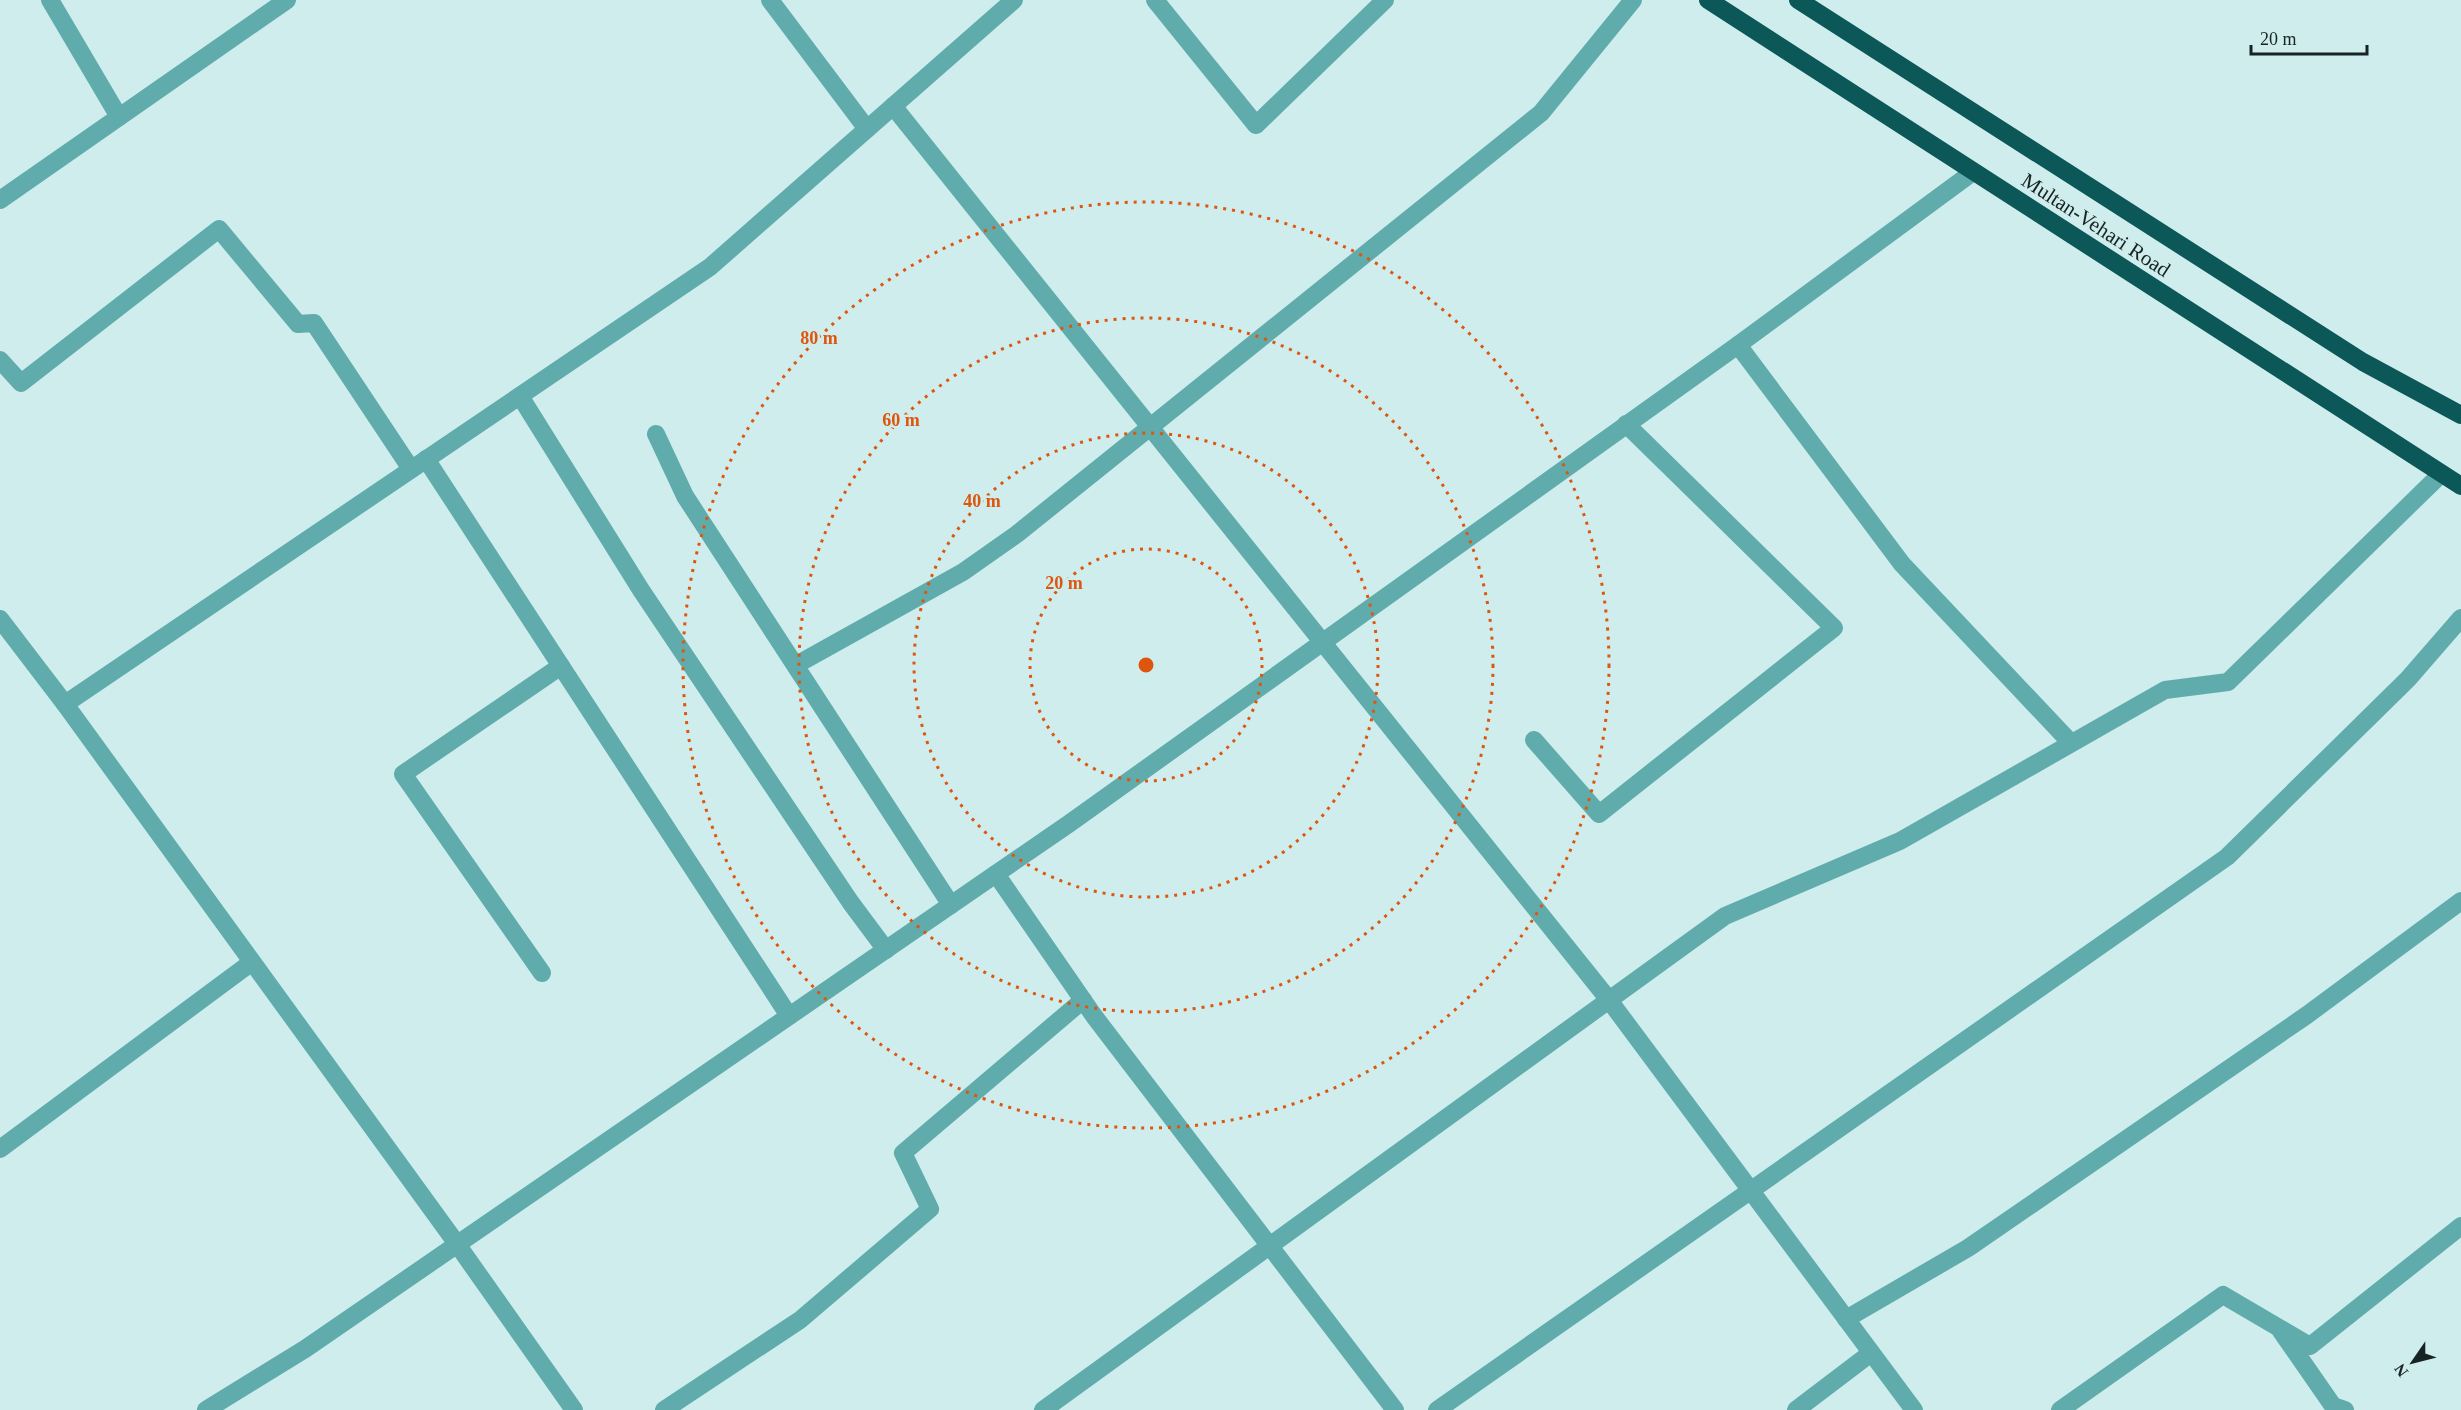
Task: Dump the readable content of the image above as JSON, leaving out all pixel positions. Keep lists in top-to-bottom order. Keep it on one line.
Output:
{"streets":{"highway":["Multan-Vehari Road"]},"scale_bar":"20 m","north":"bottom left","rings":["80 m","60 m","40 m","20 m"]}
